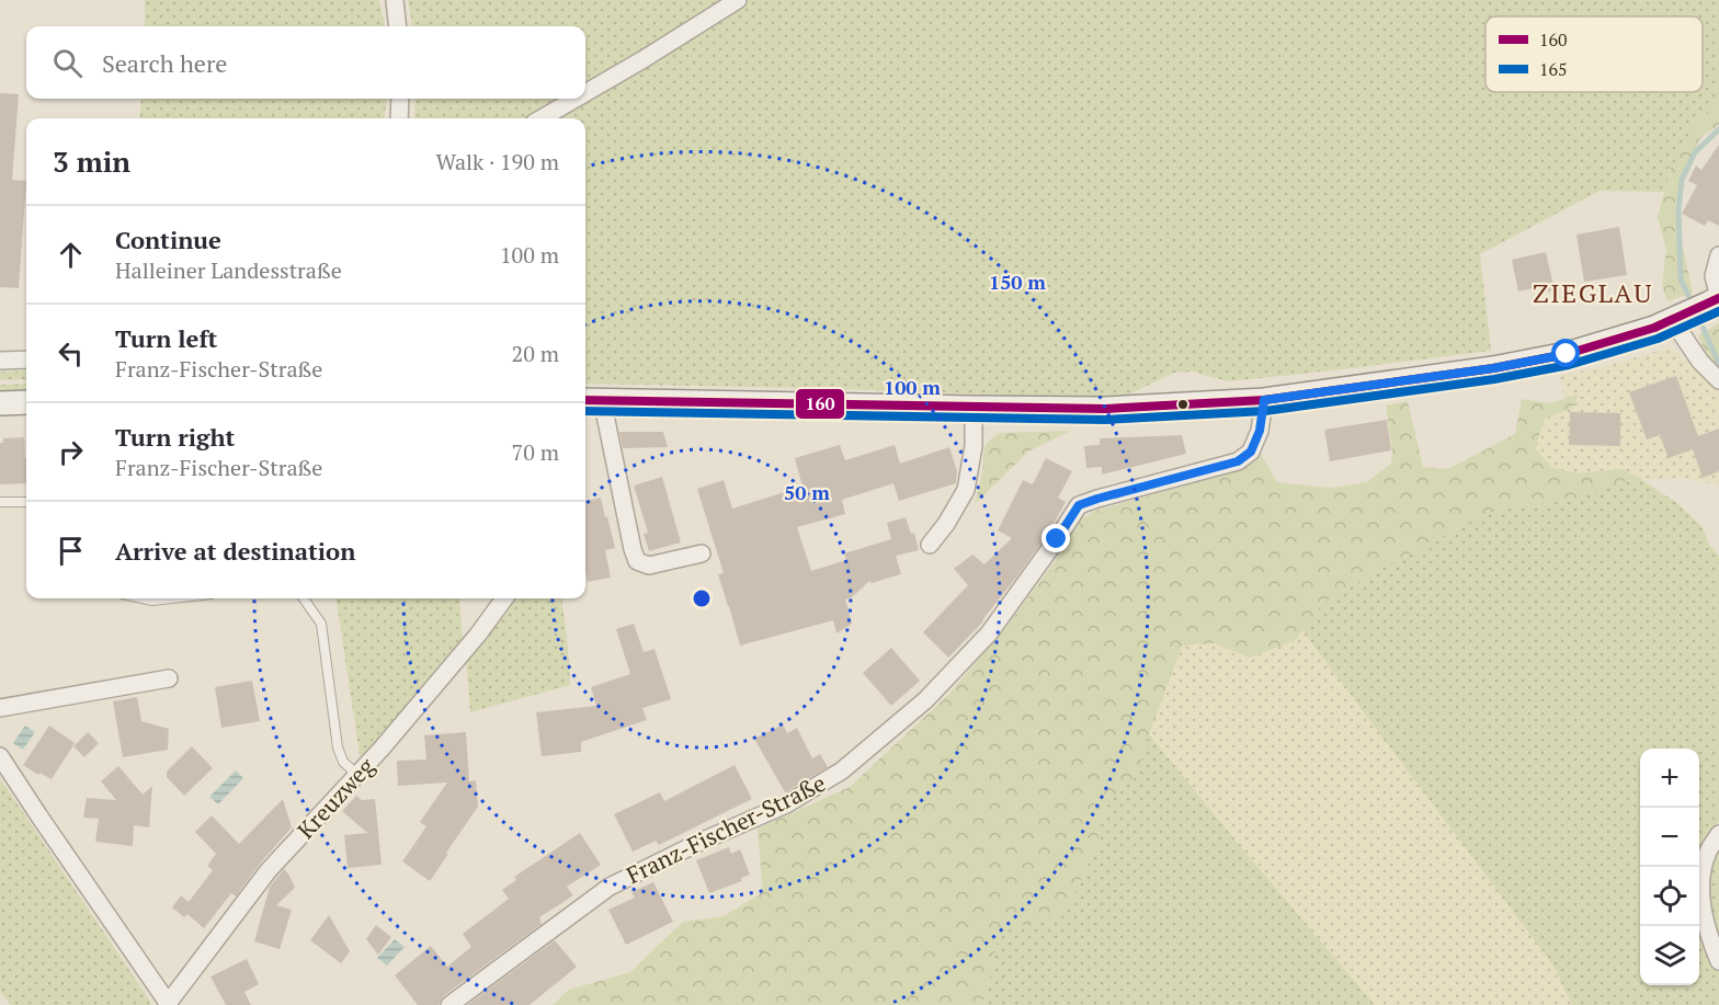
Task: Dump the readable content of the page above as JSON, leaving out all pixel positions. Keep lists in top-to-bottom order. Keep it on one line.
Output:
{"streets":{"street":["Kreuzweg","Franz-Fischer-Straße"]},"districts":["ZIEGLAU"],"lines":["transit line 160","transit line 165"],"legend":["160","165"],"page":{"search":"Search here","heading":["3 min","Walk · 190 m"],"list":[["Continue","Halleiner Landesstraße","100 m"],["Turn left","Franz-Fischer-Straße","20 m"],["Turn right","Franz-Fischer-Straße","70 m"],"Arrive at destination"],"map_buttons":["+","−"]},"rings":["150 m","100 m","50 m"]}
